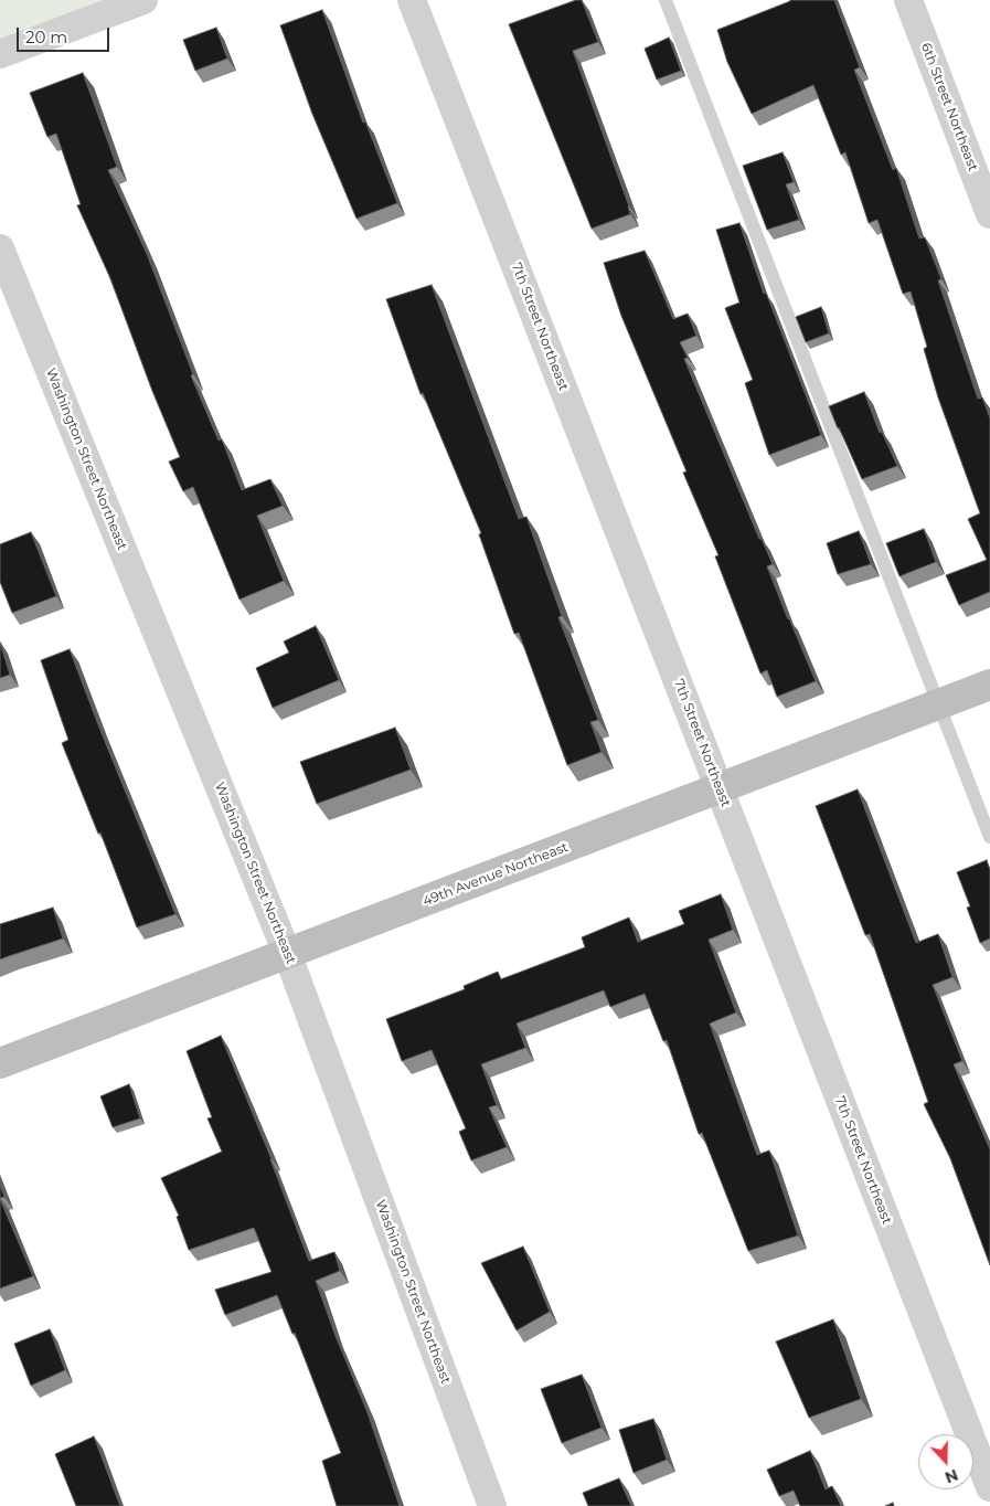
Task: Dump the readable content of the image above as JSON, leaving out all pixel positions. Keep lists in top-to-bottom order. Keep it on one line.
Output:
{"streets":{"street":["6th Street Northeast","7th Street Northeast","Washington Street Northeast","49th Avenue Northeast"]},"crossings":[["7th Street Northeast","49th Avenue Northeast"],["Washington Street Northeast","49th Avenue Northeast"]],"scale_bar":"20 m","north":"bottom"}
